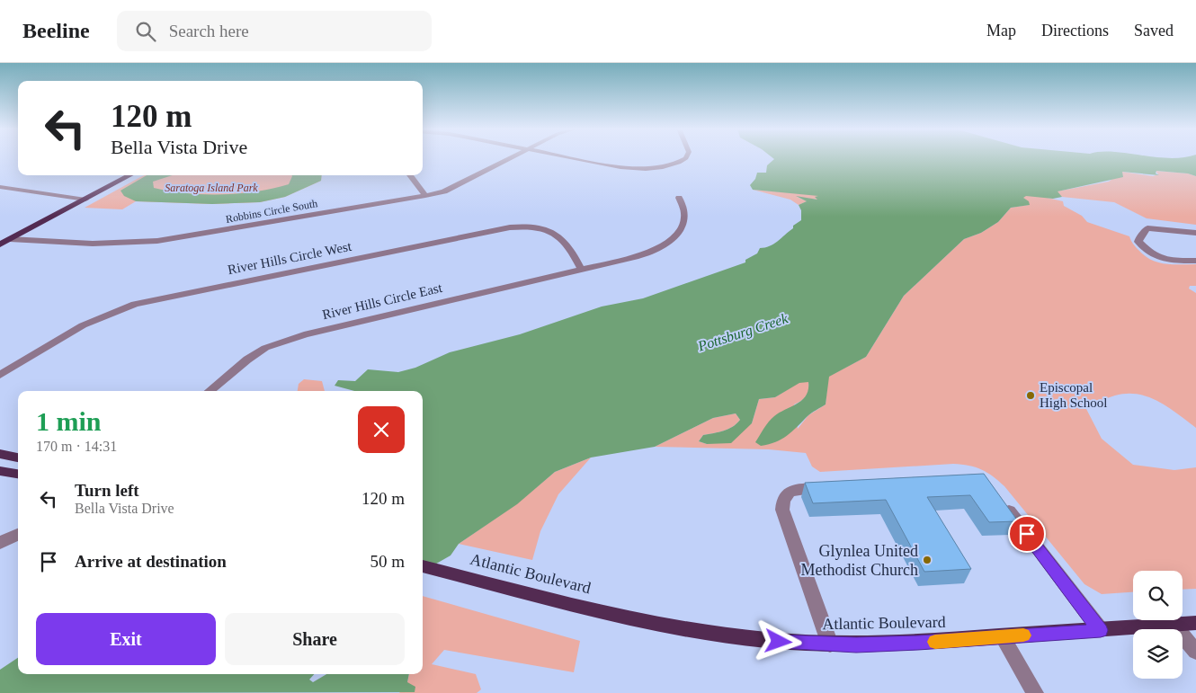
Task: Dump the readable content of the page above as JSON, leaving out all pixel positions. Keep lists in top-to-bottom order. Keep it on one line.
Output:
{"streets":{"main road":["Atlantic Boulevard"],"street":["Robbins Circle South","River Hills Circle West","River Hills Circle East"]},"crossings":[["River Hills Circle West","River Hills Circle East"]],"water":["Pottsburg Creek"],"parks":["Saratoga Island Park"],"places":["Episcopal High School","Glynlea United Methodist Church"],"page":{"header":"Beeline","search":"Search here","nav":["Map","Directions","Saved"],"turn":["120 m","Bella Vista Drive"],"heading":["1 min","170 m · 14:31"],"list":[{"name":"Turn left","note":"Bella Vista Drive","value":"120 m"},{"name":"Arrive at destination","value":"50 m"}],"buttons":["Exit","Share"]}}
